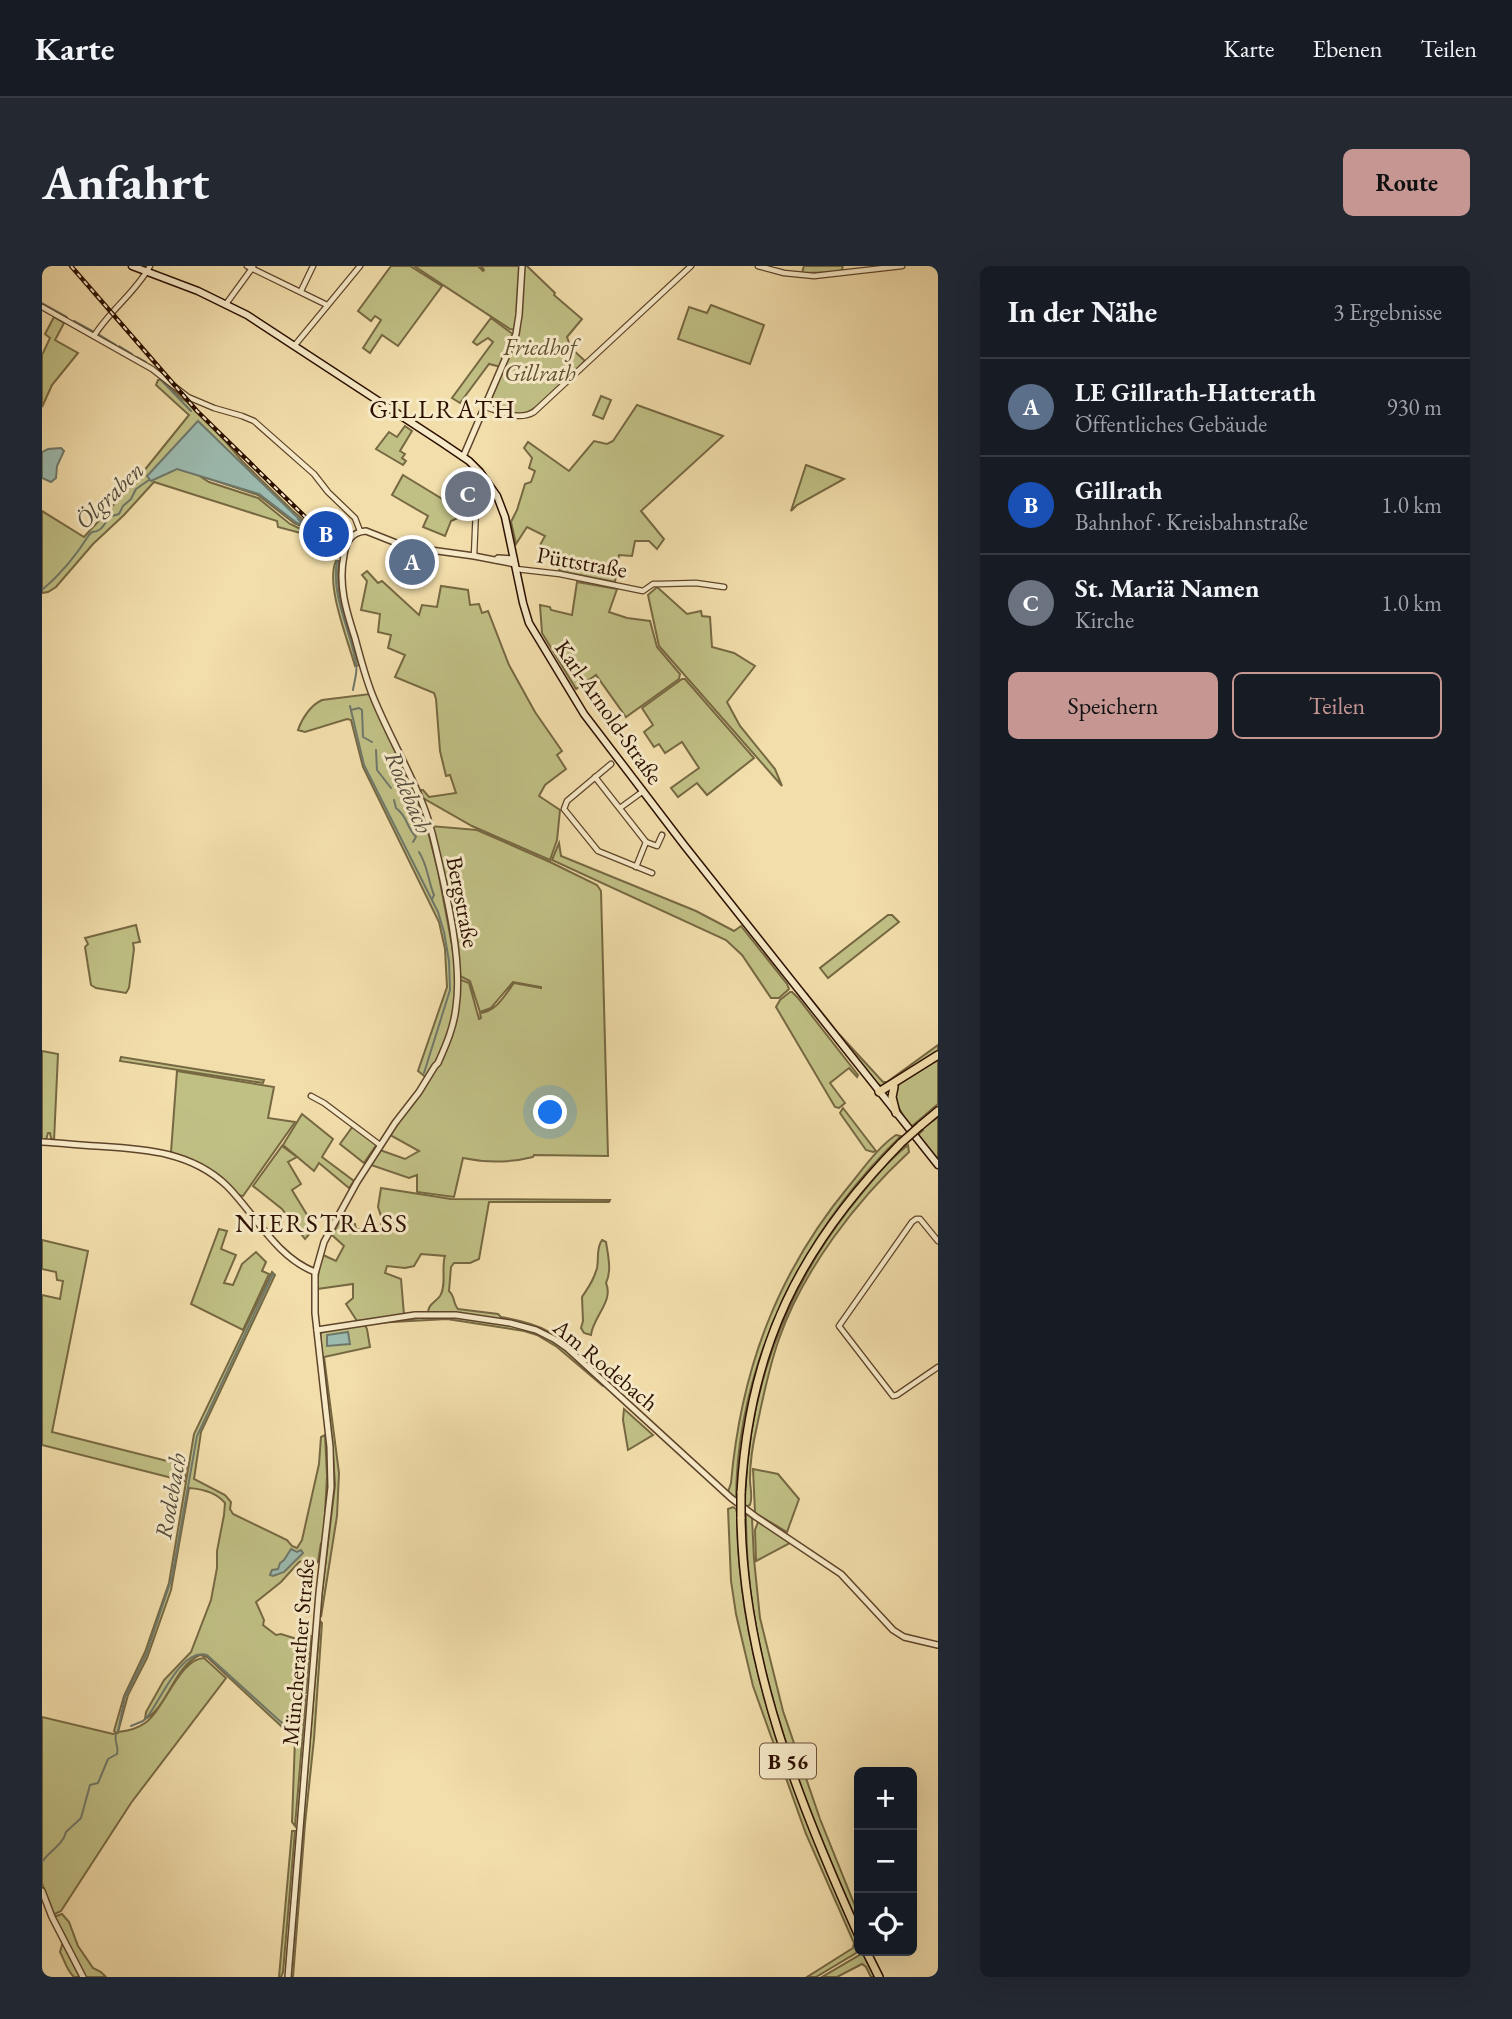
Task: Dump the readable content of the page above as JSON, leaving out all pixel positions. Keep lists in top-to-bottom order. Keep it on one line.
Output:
{"streets":{"highway":["B 56"],"main road":["Karl-Arnold-Straße"],"street":["Püttstraße","Bergstraße","Am Rodebach","Müncherather Straße"]},"crossings":[["Püttstraße","Karl-Arnold-Straße"],["Am Rodebach","Müncherather Straße"]],"districts":["GILLRATH","NIERSTRASS"],"water":["Ölgraben","Rodebach"],"parks":["Friedhof Gillrath"],"page":{"header":"Karte","nav":["Karte","Ebenen","Teilen"],"buttons":["Route",["Speichern","Teilen"]],"title":"Anfahrt","heading":["In der Nähe","3 Ergebnisse"],"list":[{"mark":"A","name":"LE Gillrath-Hatterath","note":"Öffentliches Gebäude","value":"930 m"},{"mark":"B","name":"Gillrath","note":"Bahnhof · Kreisbahnstraße","value":"1.0 km"},{"mark":"C","name":"St. Mariä Namen","note":"Kirche","value":"1.0 km"}],"pins":["C","B","A"],"map_buttons":["+","−"]}}
